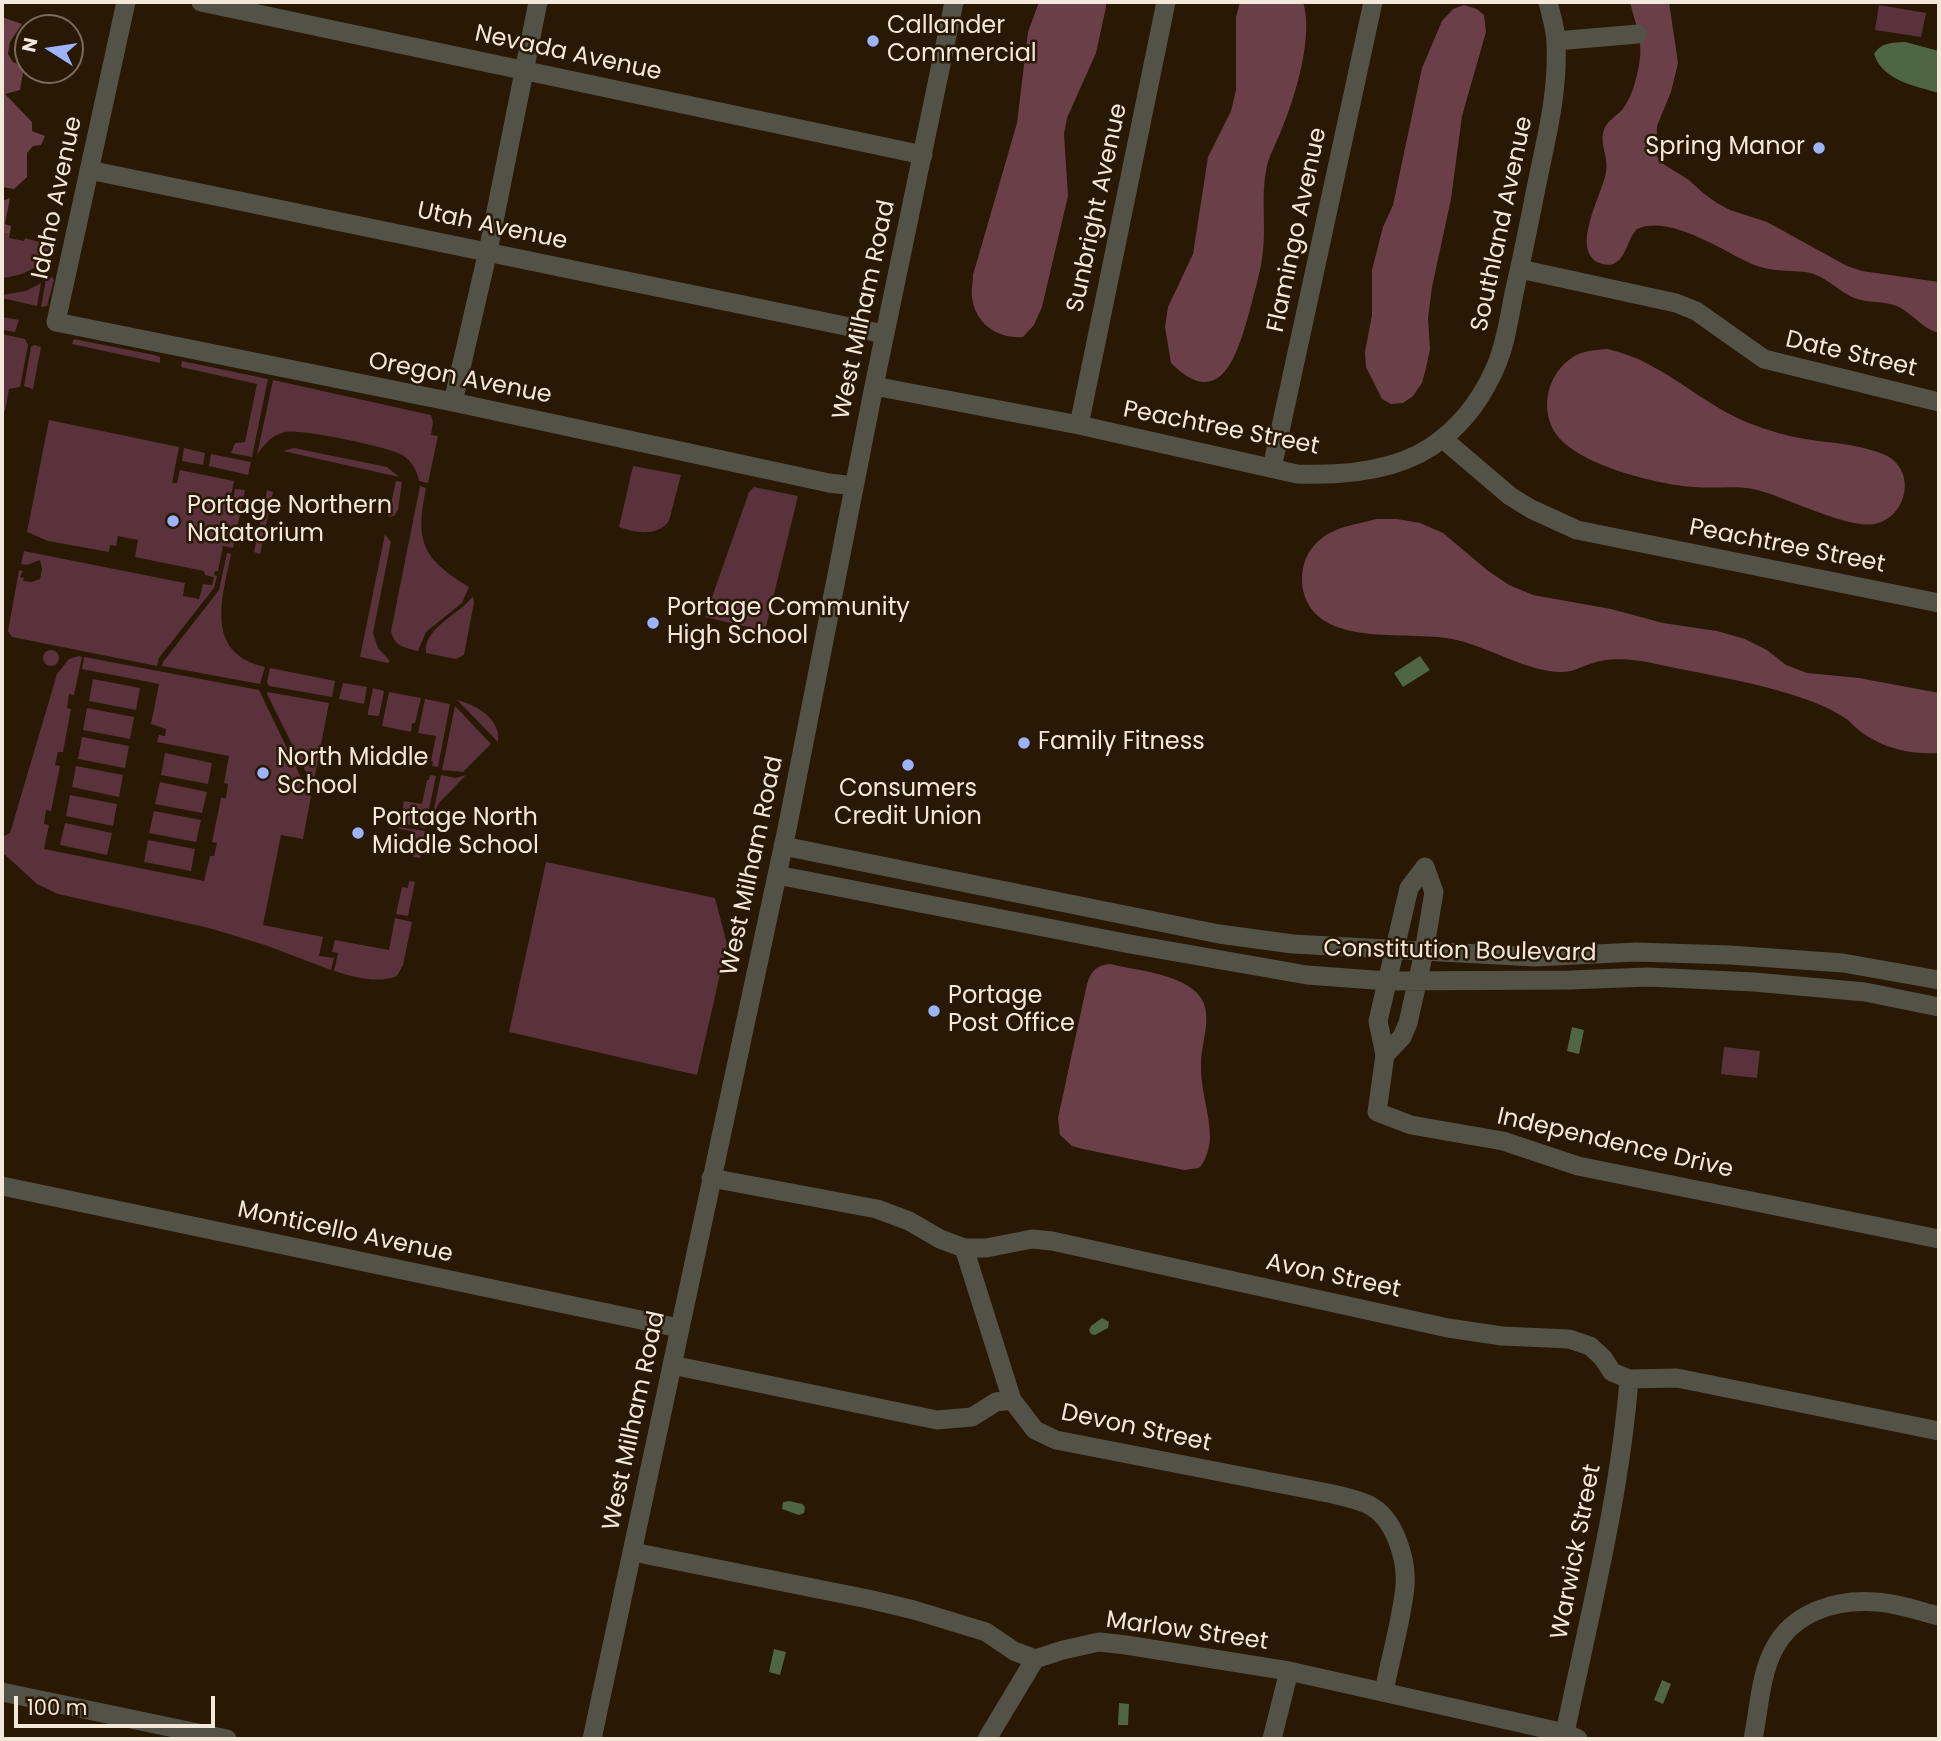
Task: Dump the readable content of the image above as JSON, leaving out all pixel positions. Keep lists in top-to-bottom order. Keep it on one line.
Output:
{"streets":{"street":["Nevada Avenue","Idaho Avenue","Sunbright Avenue","Southland Avenue","Utah Avenue","Flamingo Avenue","West Milham Road","Date Street","Oregon Avenue","Peachtree Street","Constitution Boulevard","Independence Drive","Monticello Avenue","Avon Street","Devon Street","Warwick Street","Marlow Street"]},"crossings":[["Nevada Avenue","West Milham Road"],["Idaho Avenue","Utah Avenue"],["Idaho Avenue","Oregon Avenue"],["Sunbright Avenue","Peachtree Street"],["Southland Avenue","Date Street"],["Southland Avenue","Peachtree Street"],["Utah Avenue","West Milham Road"],["Flamingo Avenue","Peachtree Street"],["West Milham Road","Oregon Avenue"],["West Milham Road","Peachtree Street"],["West Milham Road","Constitution Boulevard"],["West Milham Road","Monticello Avenue"],["West Milham Road","Avon Street"],["Constitution Boulevard","Independence Drive"],["Avon Street","Devon Street"],["Avon Street","Warwick Street"],["Devon Street","Marlow Street"],["Warwick Street","Marlow Street"]],"places":["Callander Commercial","Spring Manor","Portage Northern Natatorium","Portage Community High School","Family Fitness","Consumers Credit Union","North Middle School","Portage North Middle School","Portage Post Office"],"scale_bar":"100 m","north":"left"}
